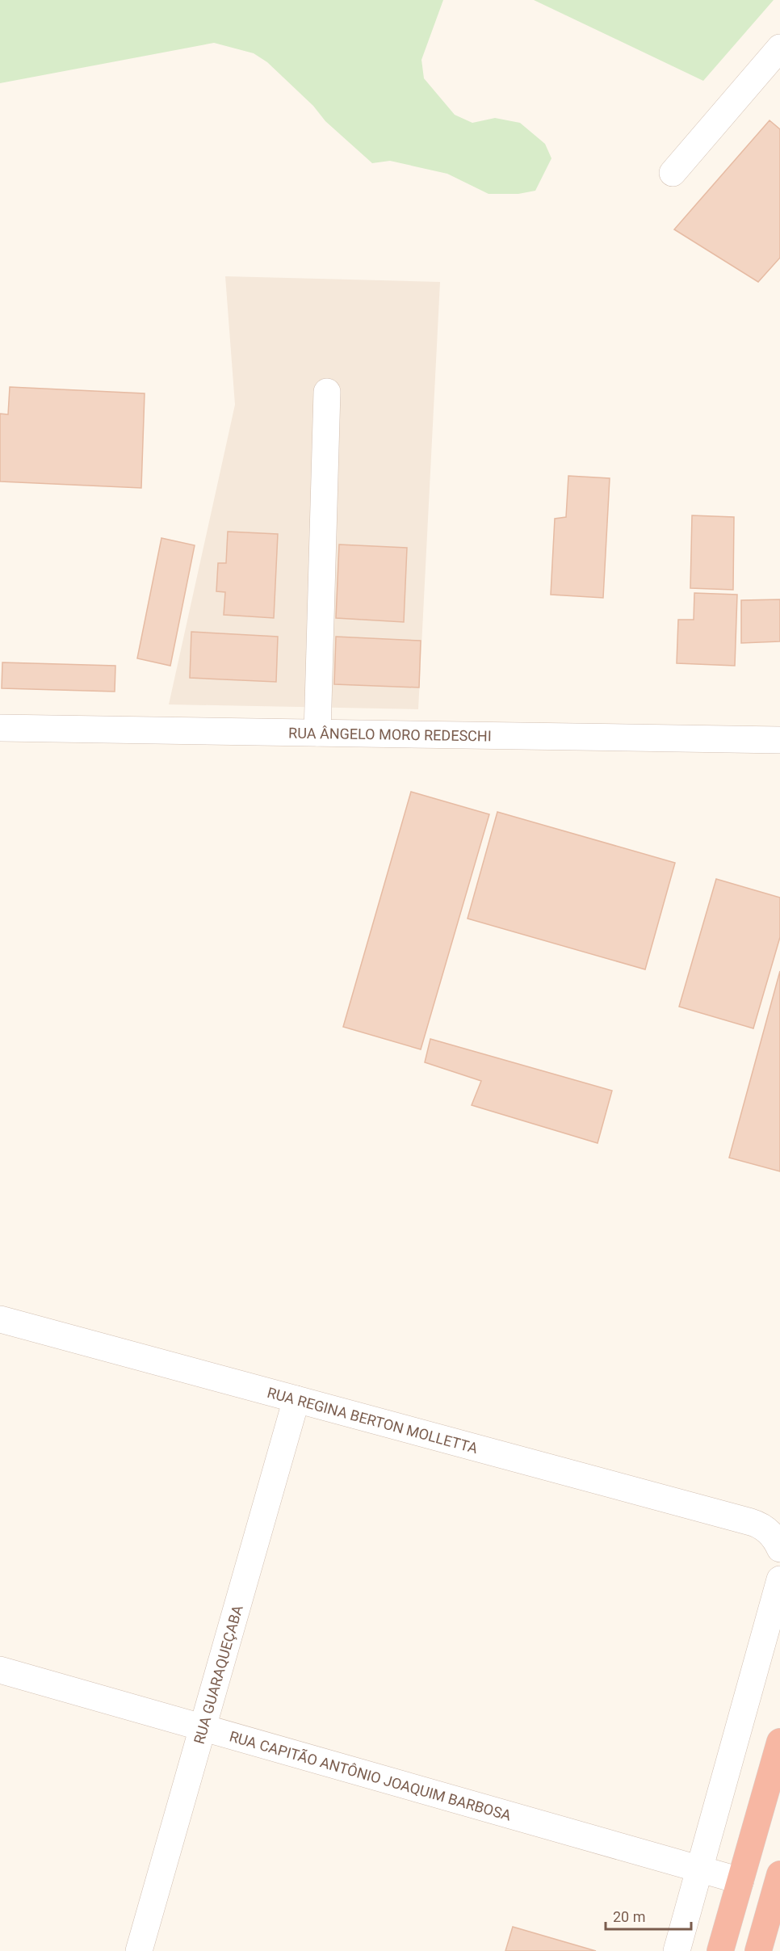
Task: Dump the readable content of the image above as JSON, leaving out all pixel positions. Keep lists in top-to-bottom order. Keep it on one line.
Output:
{"streets":{"street":["RUA ÂNGELO MORO REDESCHI","RUA REGINA BERTON MOLLETTA","RUA GUARAQUEÇABA","RUA CAPITÃO ANTÔNIO JOAQUIM BARBOSA"]},"crossings":[["RUA REGINA BERTON MOLLETTA","RUA GUARAQUEÇABA"],["RUA GUARAQUEÇABA","RUA CAPITÃO ANTÔNIO JOAQUIM BARBOSA"]],"scale_bar":"20 m"}
